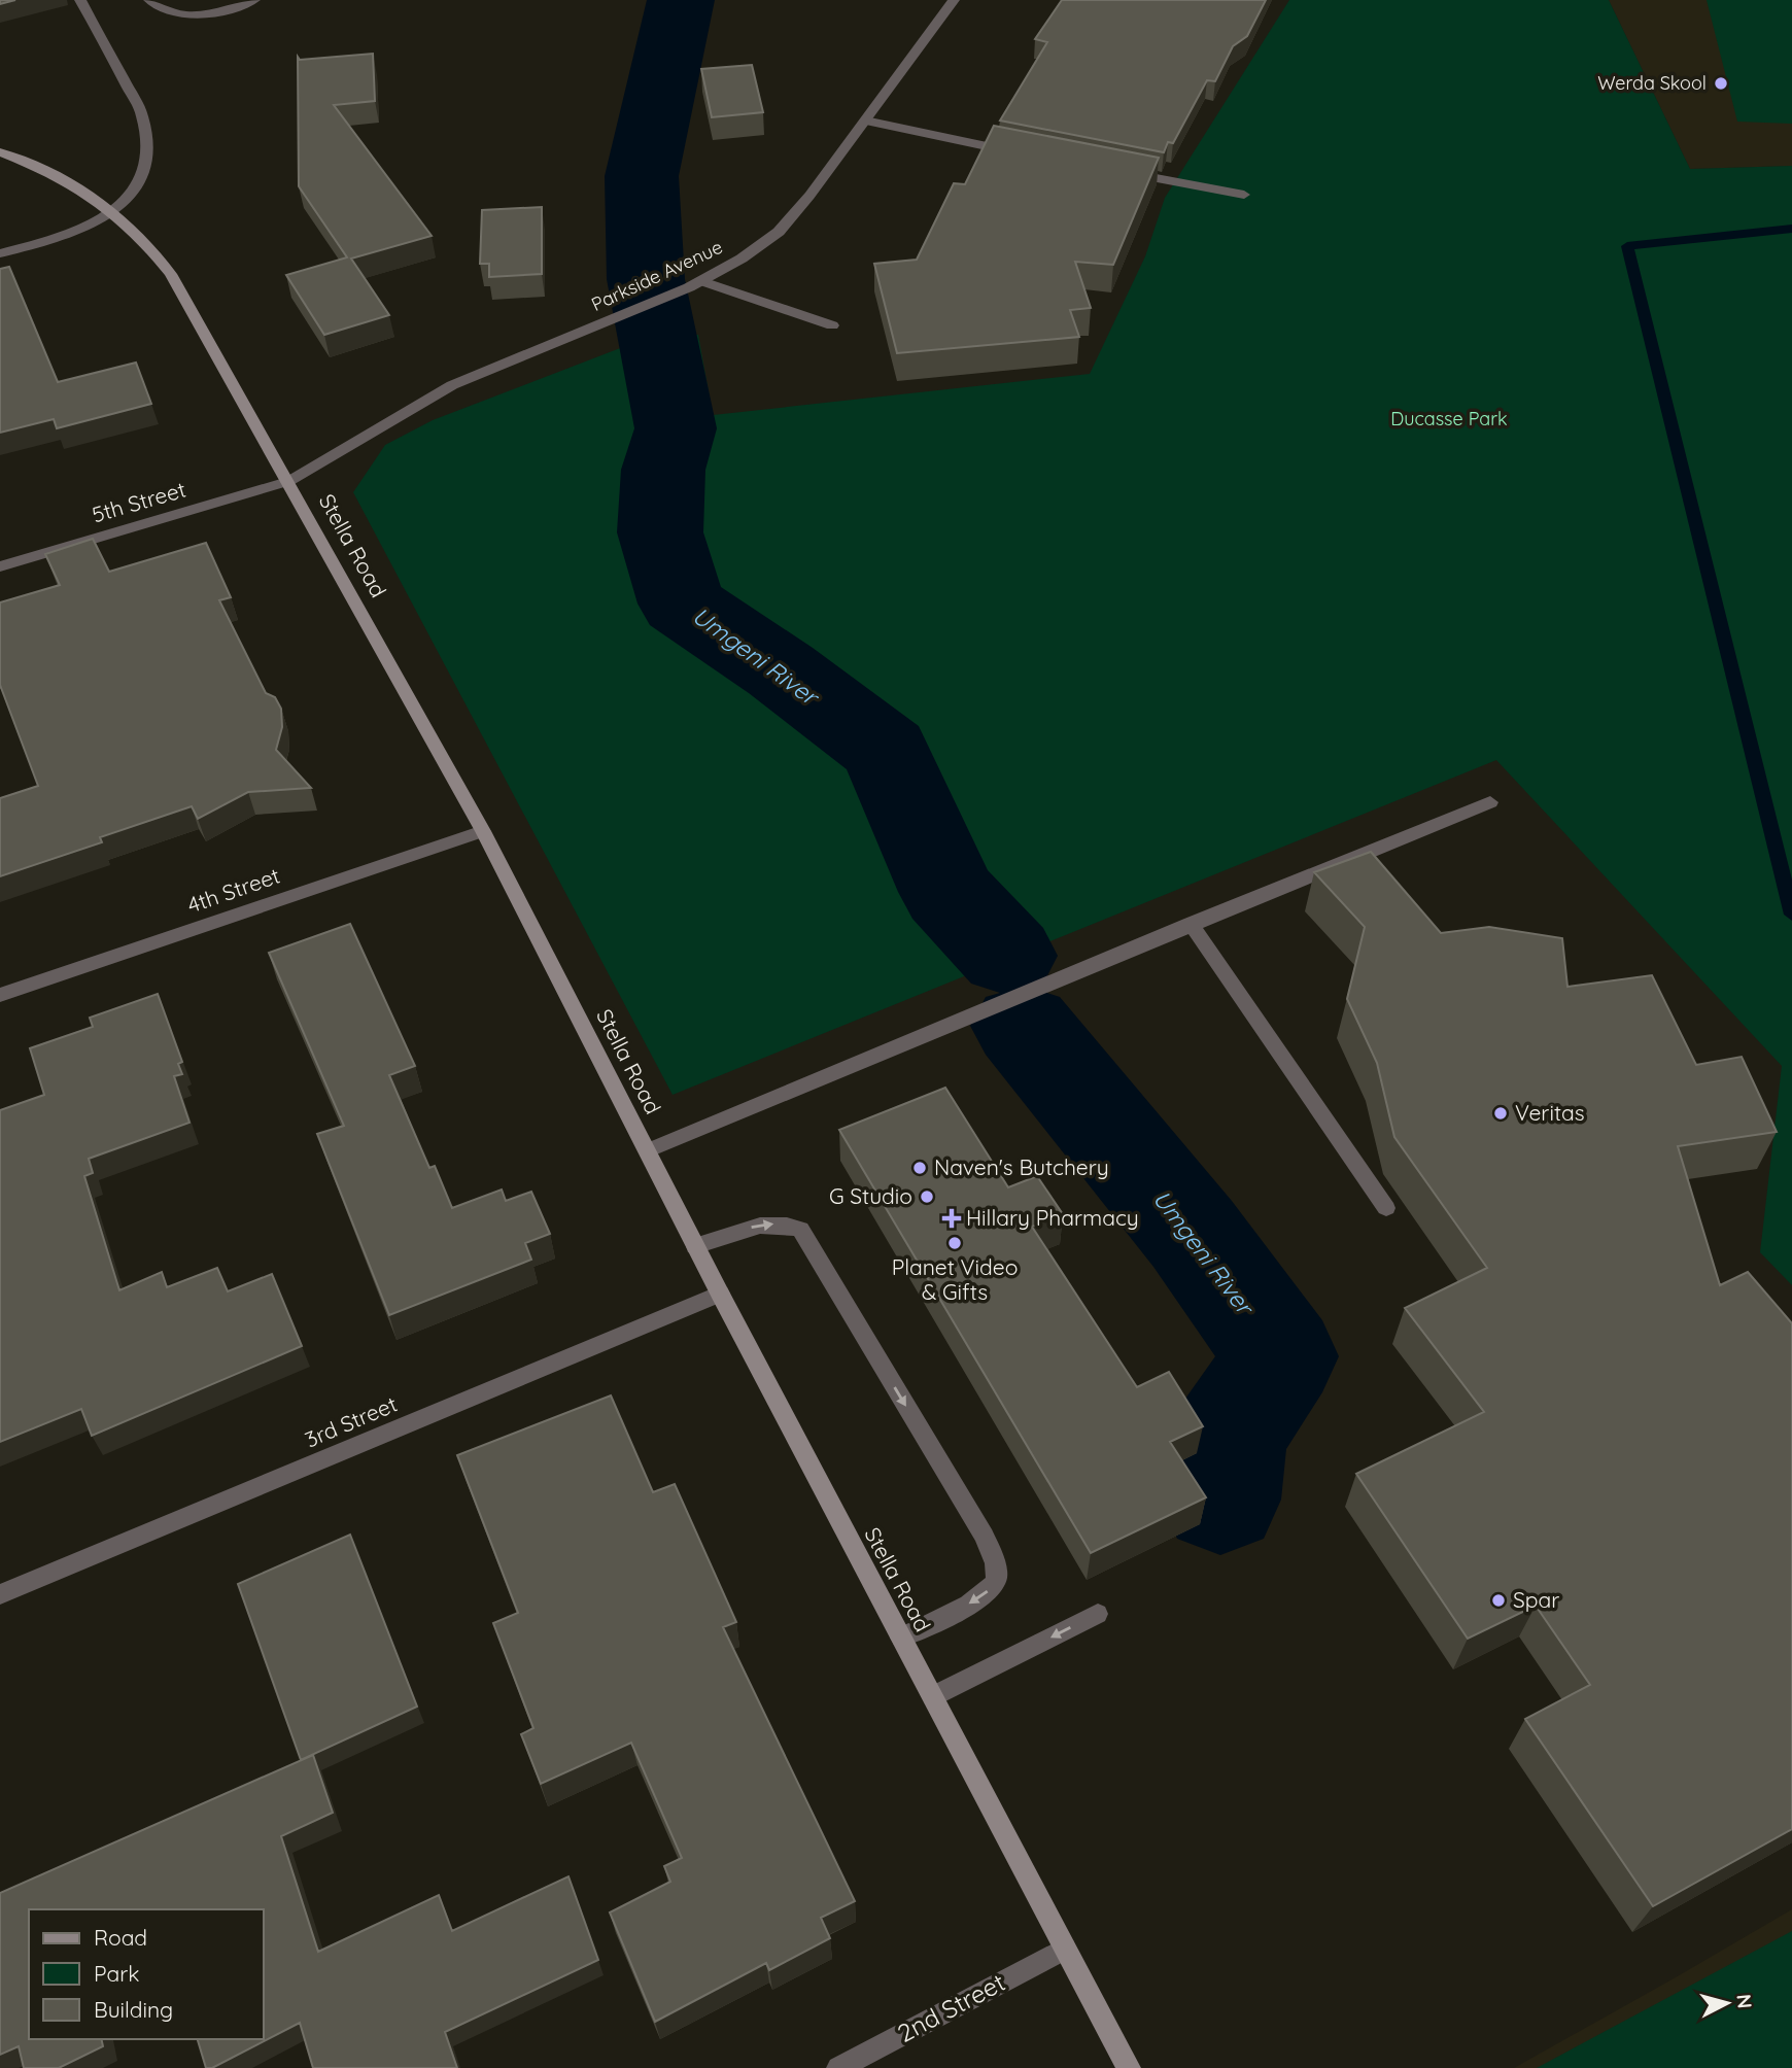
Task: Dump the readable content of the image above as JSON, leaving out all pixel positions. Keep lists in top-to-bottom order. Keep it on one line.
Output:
{"streets":{"main road":["Stella Road"],"street":["Parkside Avenue","5th Street","4th Street","3rd Street","2nd Street"]},"crossings":[["Parkside Avenue","5th Street"],["Parkside Avenue","Stella Road"],["5th Street","Stella Road"],["Stella Road","4th Street"],["Stella Road","3rd Street"],["Stella Road","2nd Street"]],"water":["Umgeni River"],"parks":["Ducasse Park"],"places":{"other":["Werda Skool","Veritas","Naven's Butchery","G Studio","Planet Video & Gifts","Spar"],"health":["Hillary Pharmacy"]},"legend":["Road","Park","Building"],"north":"right"}
